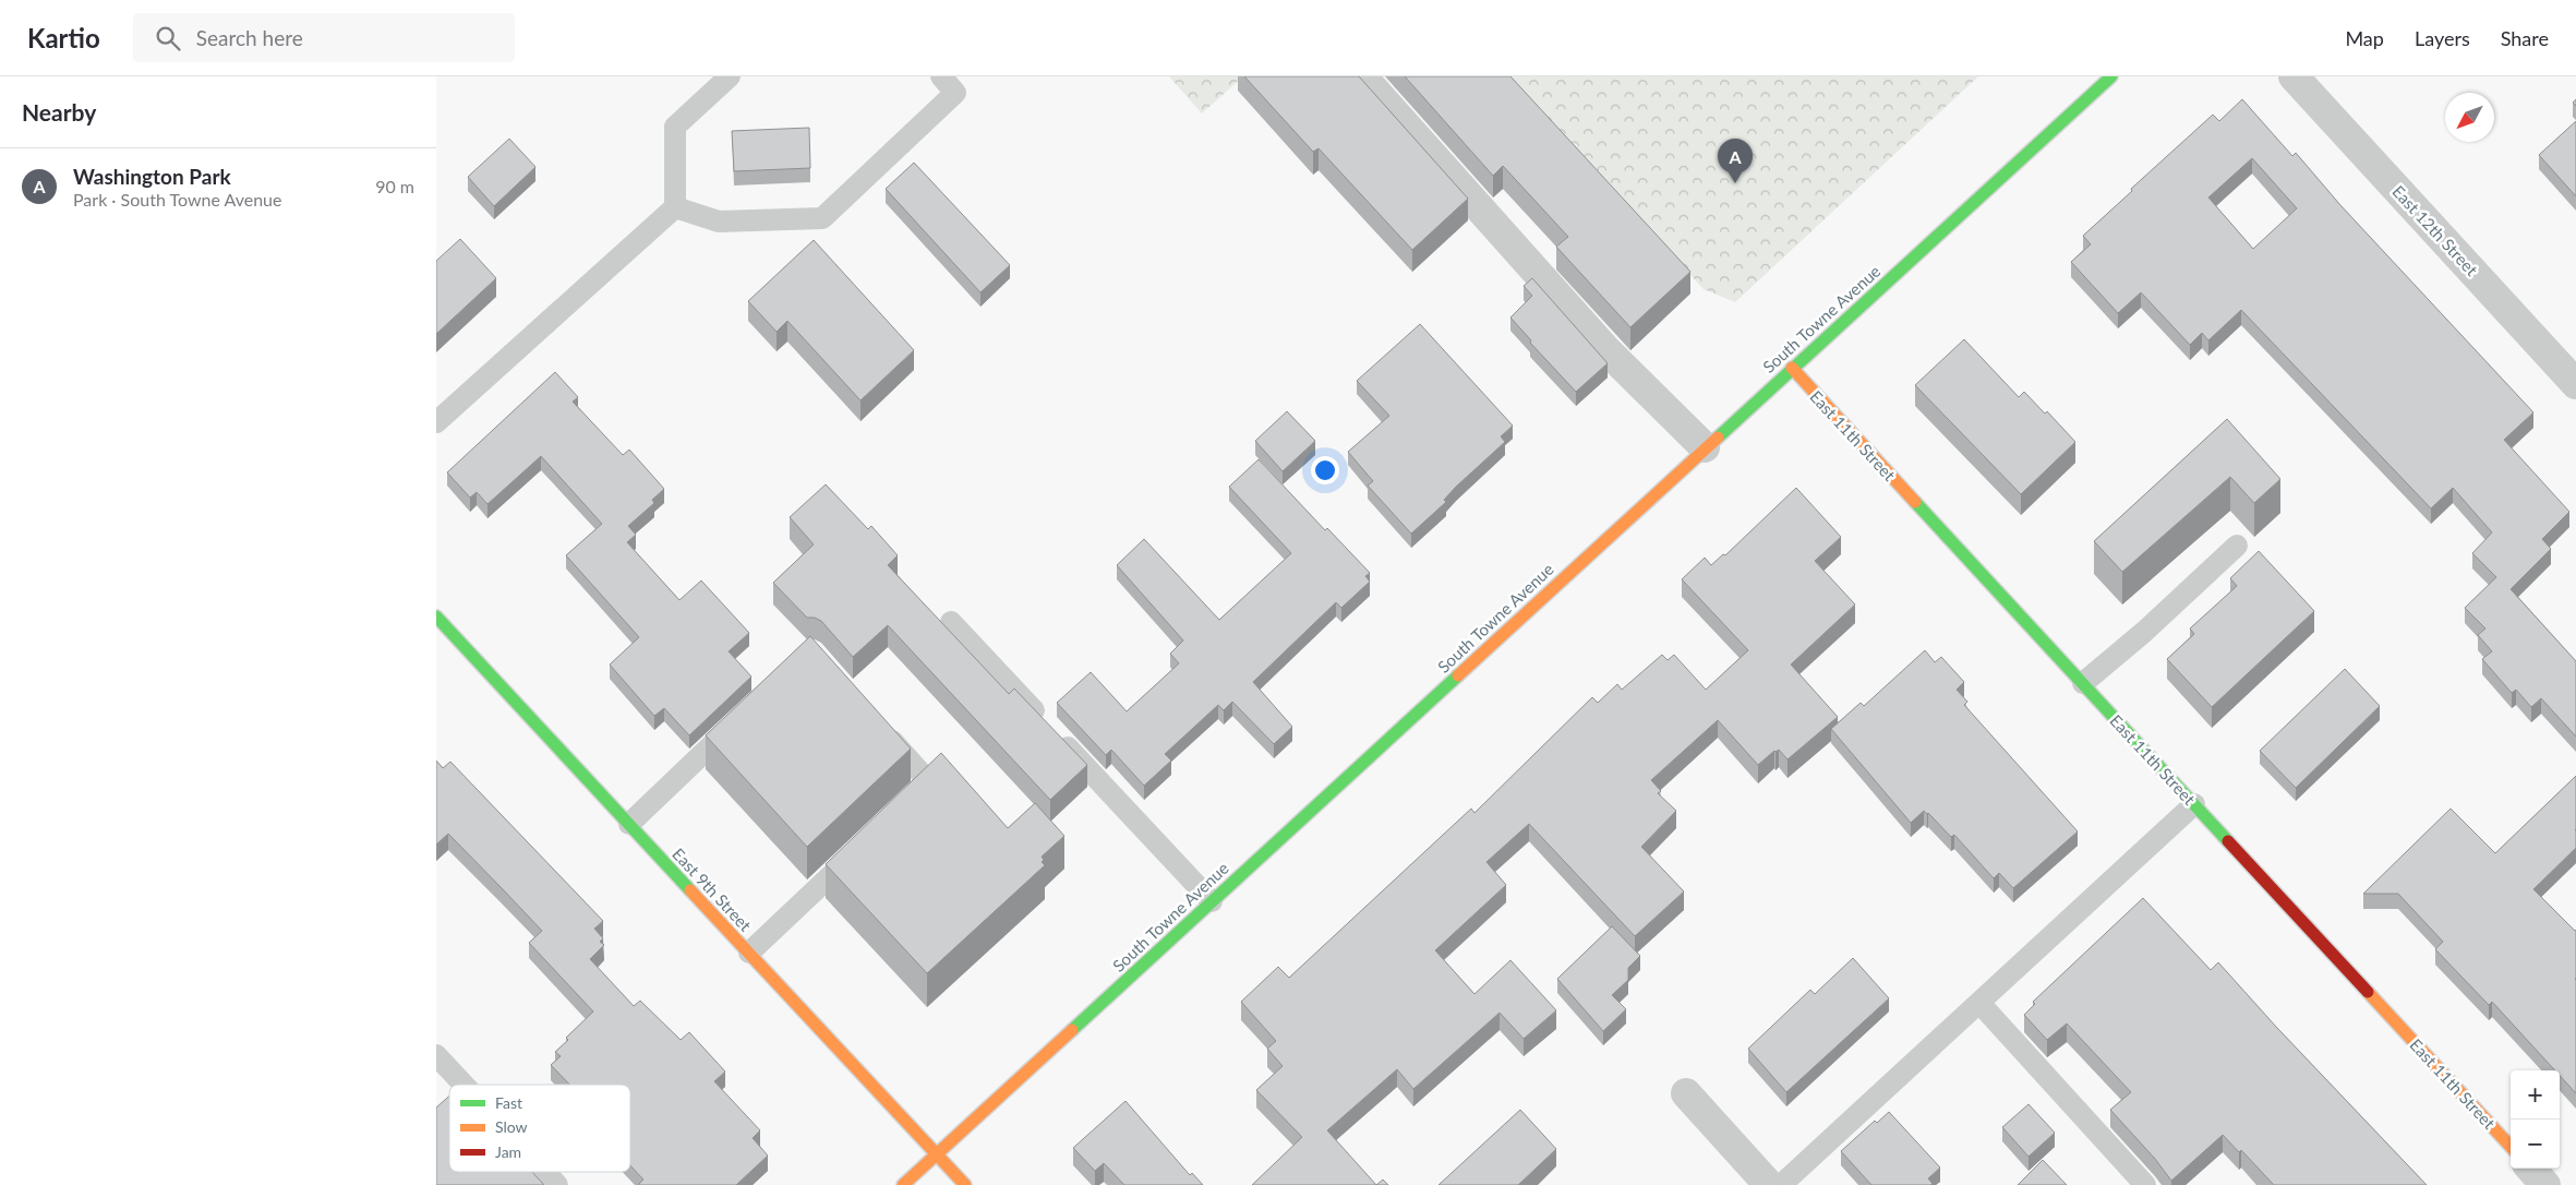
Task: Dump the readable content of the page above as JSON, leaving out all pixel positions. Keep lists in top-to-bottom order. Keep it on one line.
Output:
{"streets":{"street":["East 12th Street","South Towne Avenue","East 11th Street","East 9th Street"]},"crossings":[["South Towne Avenue","East 11th Street"],["South Towne Avenue","East 9th Street"]],"legend":["Fast","Slow","Jam"],"north":"bottom left","page":{"header":"Kartio","search":"Search here","nav":["Map","Layers","Share"],"heading":"Nearby","pins":"A","list":[{"mark":"A","name":"Washington Park","note":"Park · South Towne Avenue","value":"90 m"}],"map_buttons":["+","−"]}}
